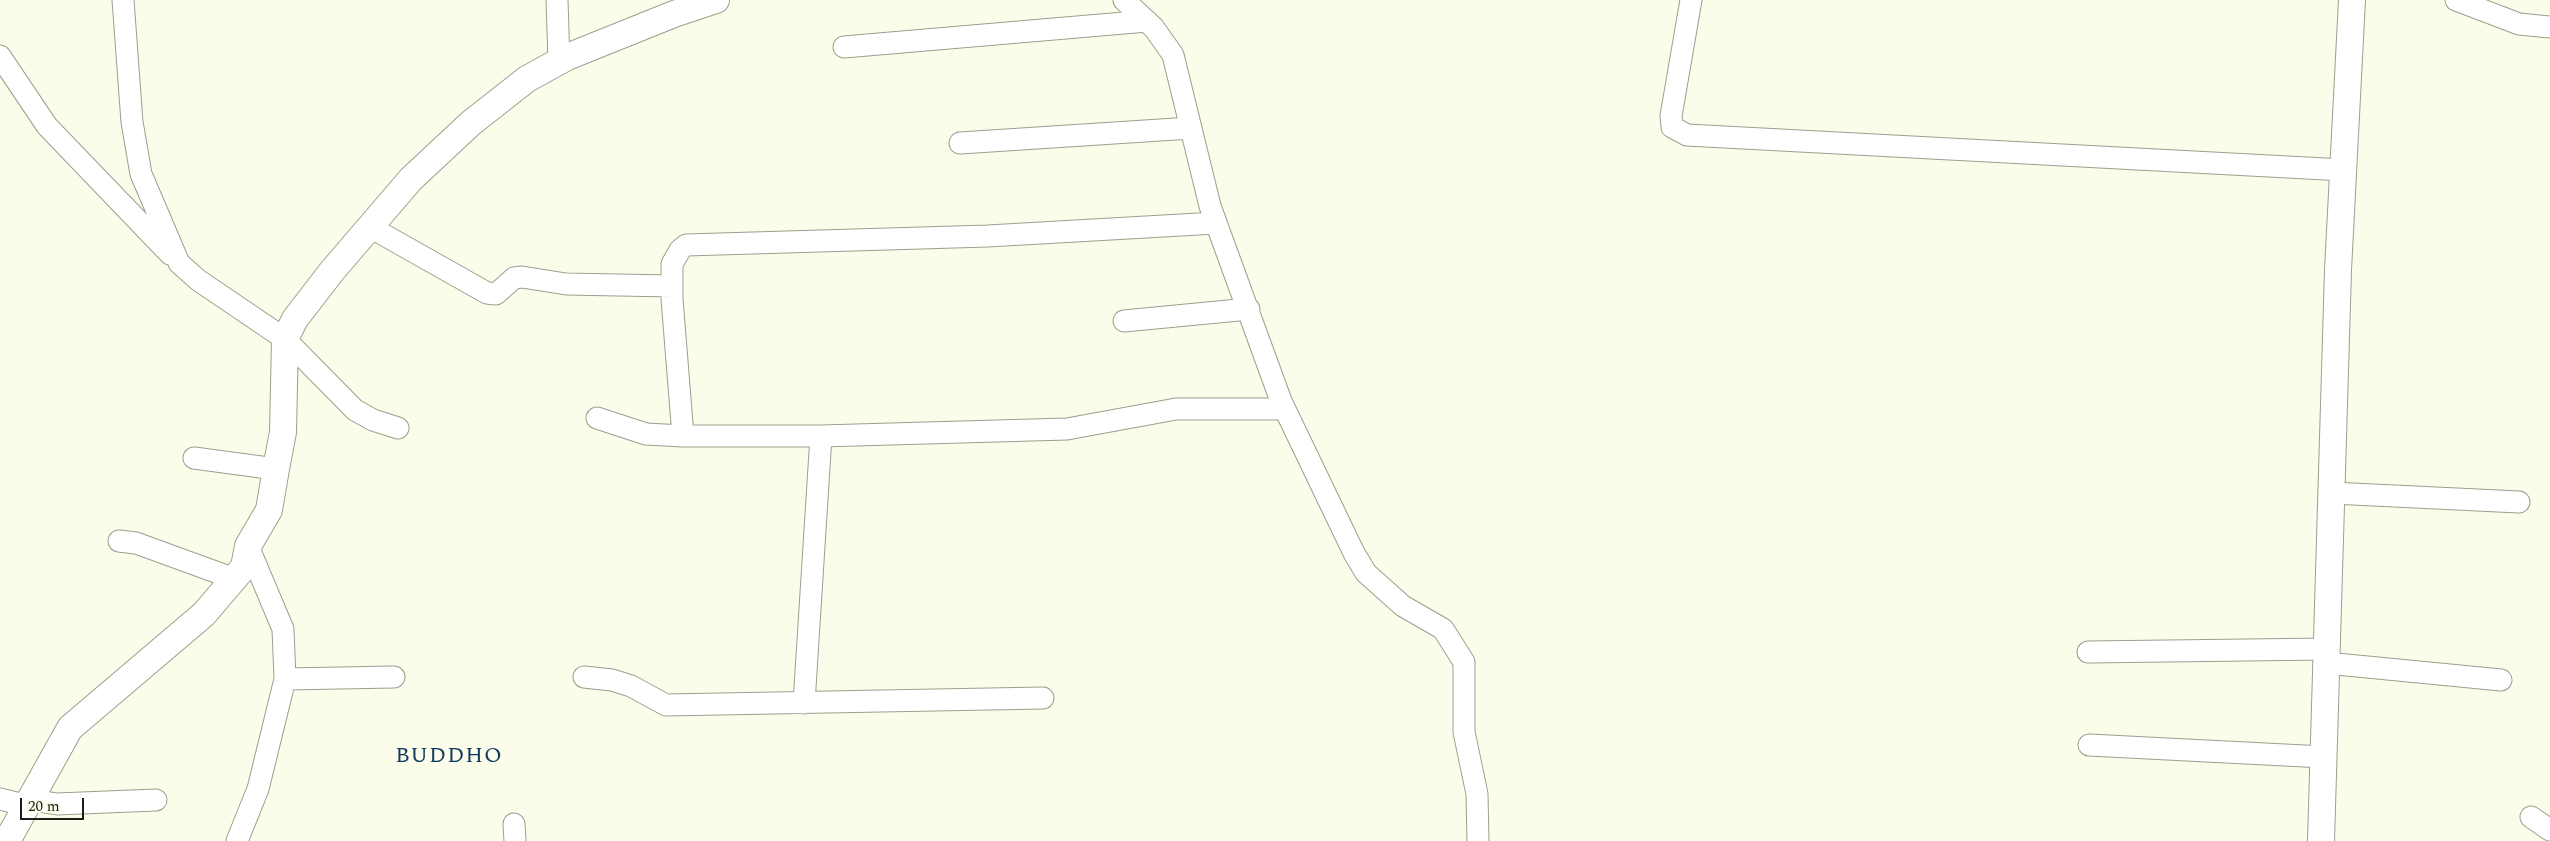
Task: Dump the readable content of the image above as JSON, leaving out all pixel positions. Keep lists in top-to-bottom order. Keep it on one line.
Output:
{"districts":["BUDDHO"],"scale_bar":"20 m"}
